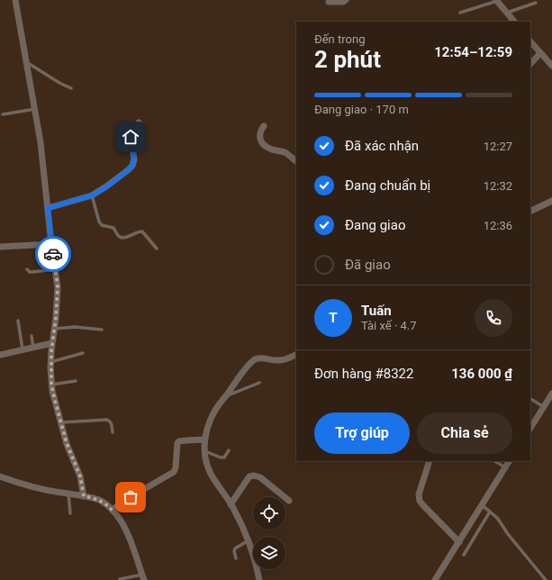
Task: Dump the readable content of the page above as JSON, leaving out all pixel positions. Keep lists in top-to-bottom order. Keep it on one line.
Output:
{"page":{"heading":["2 phút","Đến trong","12:54–12:59"],"panel":["Tuấn","Tài xế · 4.7","Đơn hàng #8322","136 000 ₫"],"bar":"Đang giao · 170 m","list":[["Đã xác nhận","12:27"],["Đang chuẩn bị","12:32"],["Đang giao","12:36"],"Đã giao"],"round":"T","buttons":["Trợ giúp","Chia sẻ"]}}
